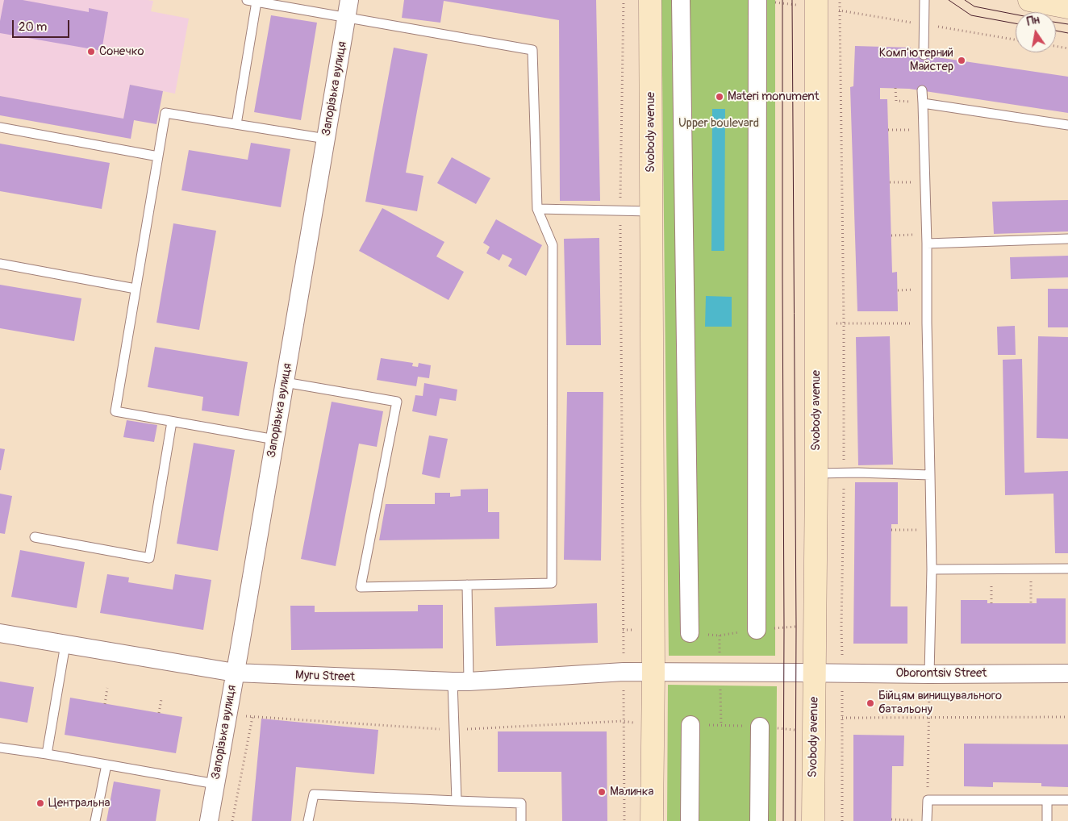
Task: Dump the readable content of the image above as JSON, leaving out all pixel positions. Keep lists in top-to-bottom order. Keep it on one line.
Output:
{"streets":{"main road":["Svobody avenue"],"street":["Запорізька вулиця","Oborontsiv Street","Myru Street"]},"crossings":[["Запорізька вулиця","Myru Street"],["Svobody avenue","Oborontsiv Street"],["Svobody avenue","Myru Street"],["Oborontsiv Street","Myru Street"]],"parks":["Upper boulevard"],"places":["Сонечко","Комп'ютерний Майстер","Materi monument","Бійцям винищувального батальону","Малинка","Центральна"],"scale_bar":"20 m","north":"top"}
